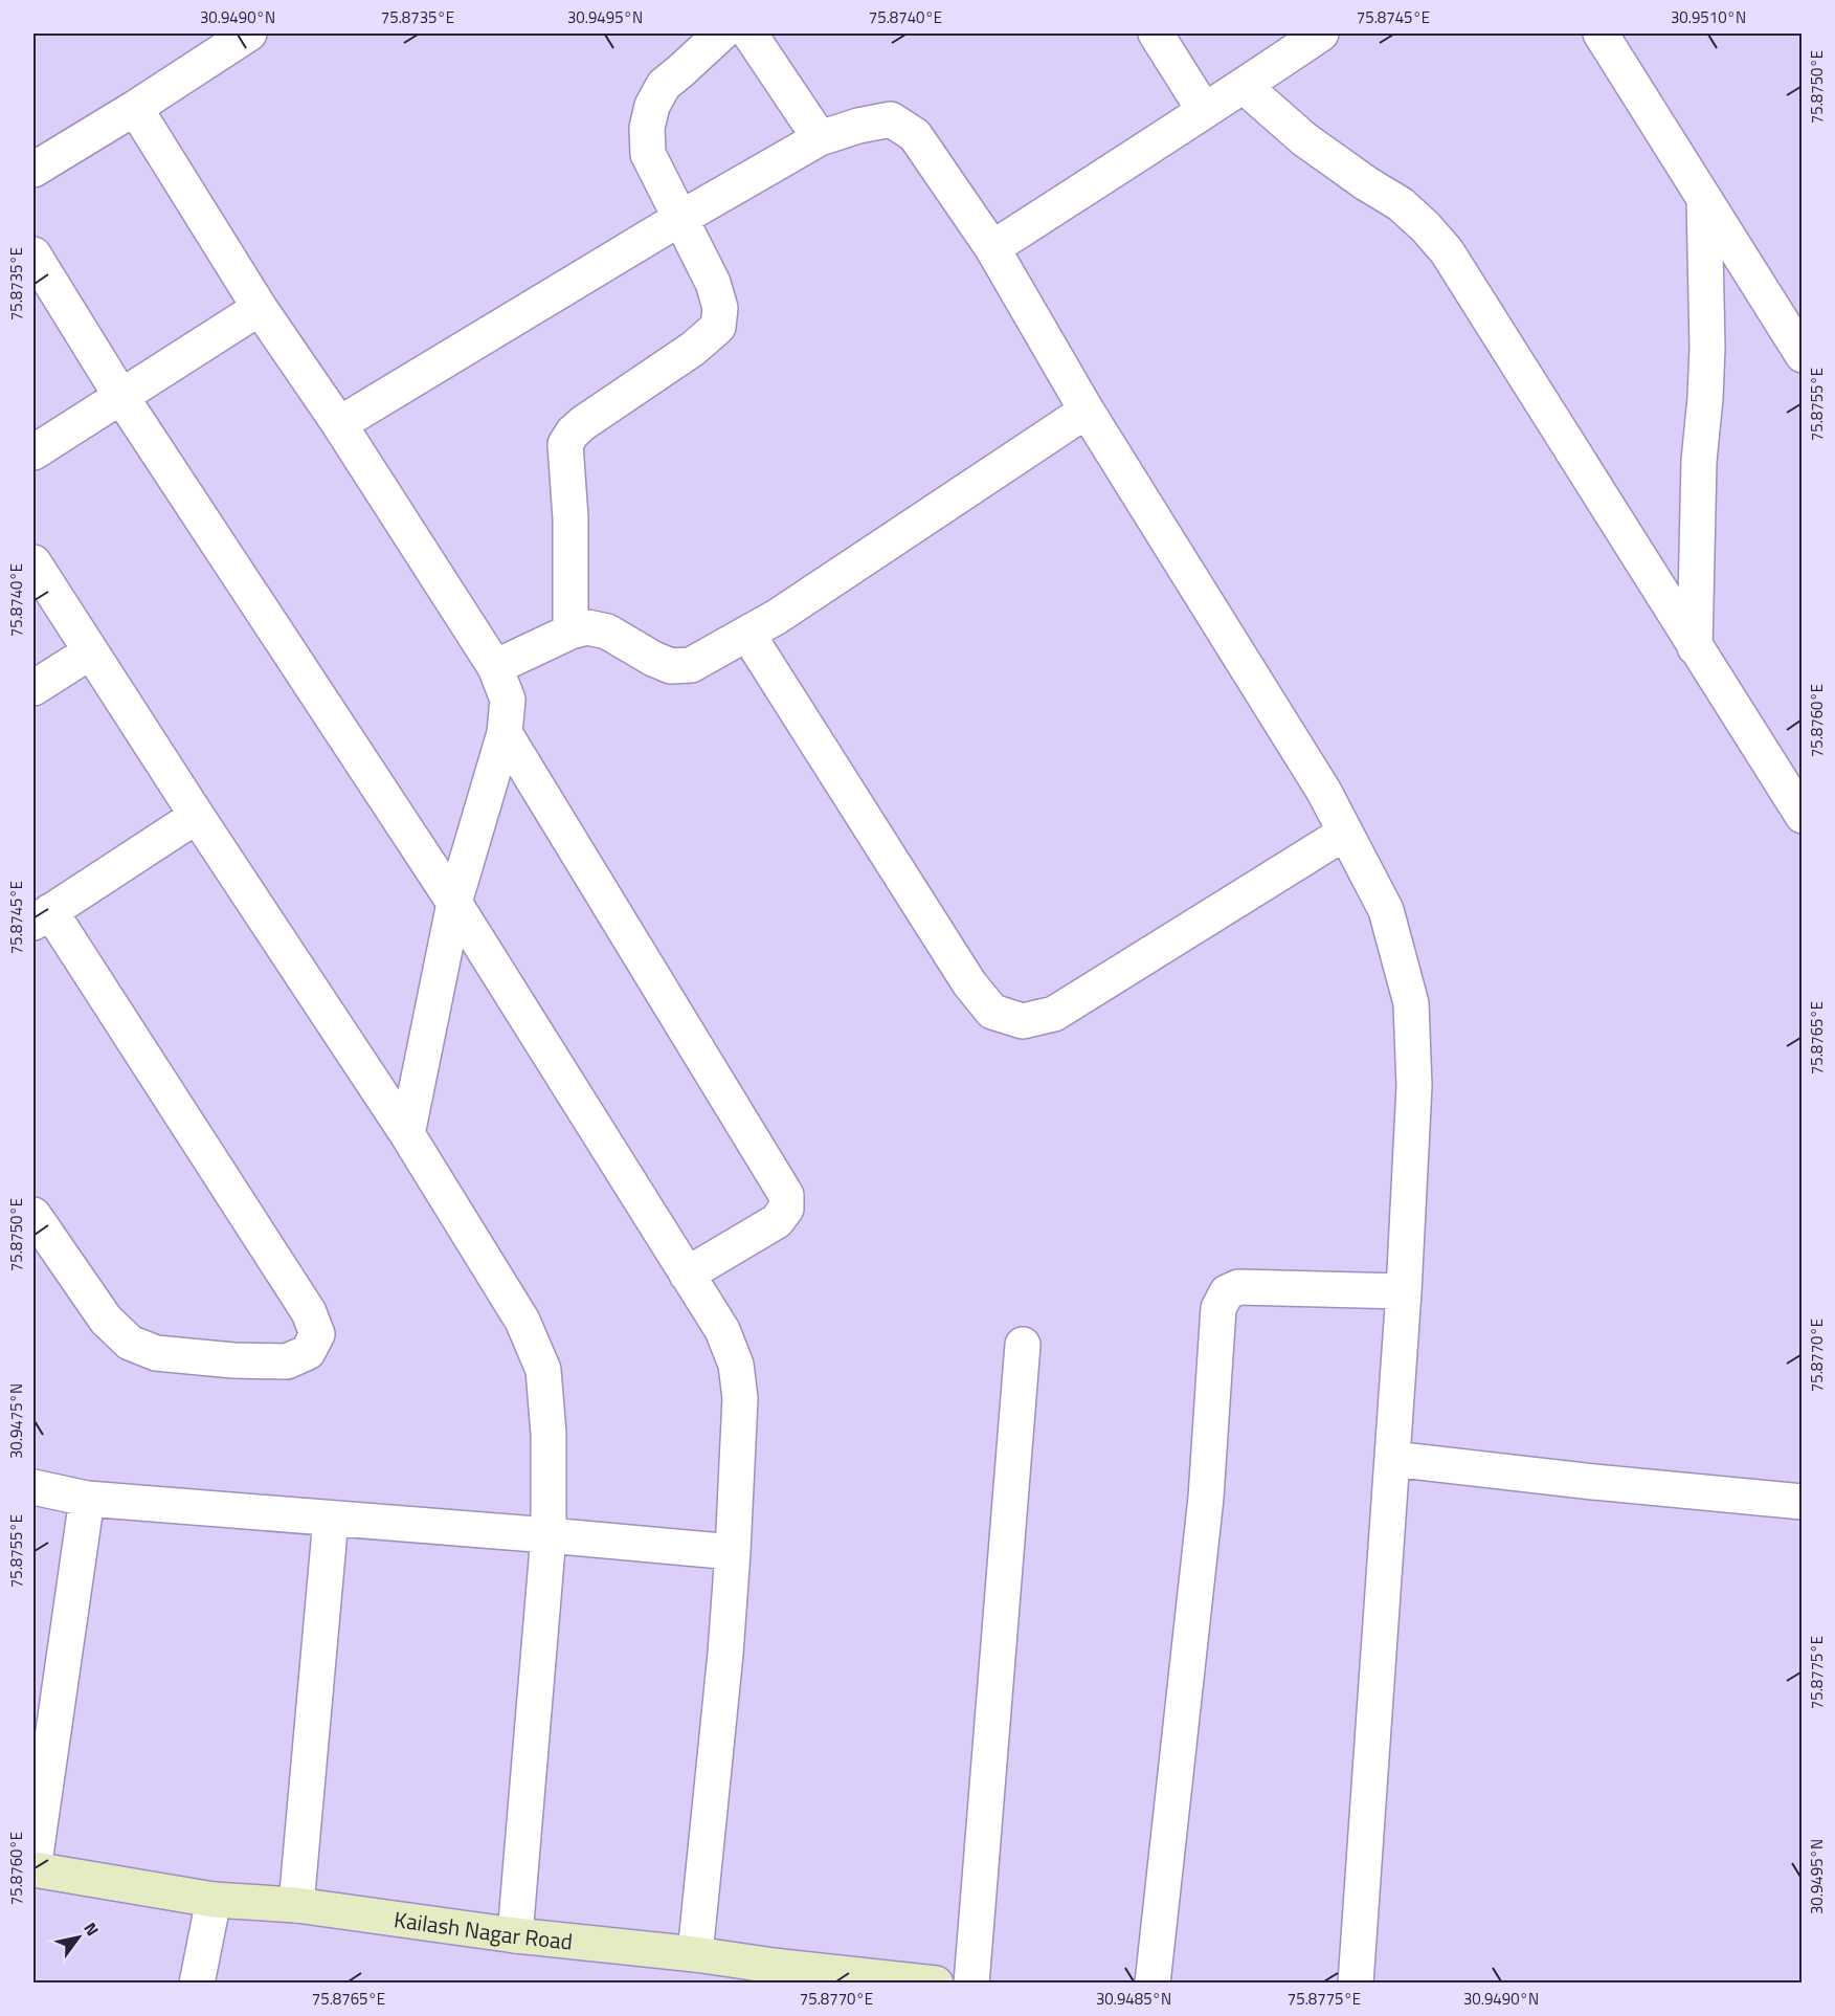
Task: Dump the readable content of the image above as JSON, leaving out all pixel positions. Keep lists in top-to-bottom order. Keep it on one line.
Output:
{"streets":{"street":["Kailash Nagar Road"]},"north":"top right","coordinates":["30.9490°N","75.8735°E","30.9495°N","75.8740°E","75.8745°E","30.9510°N","75.8750°E","75.8755°E","75.8760°E","75.8765°E","75.8770°E","30.9475°N","75.8775°E","30.9485°N"]}
